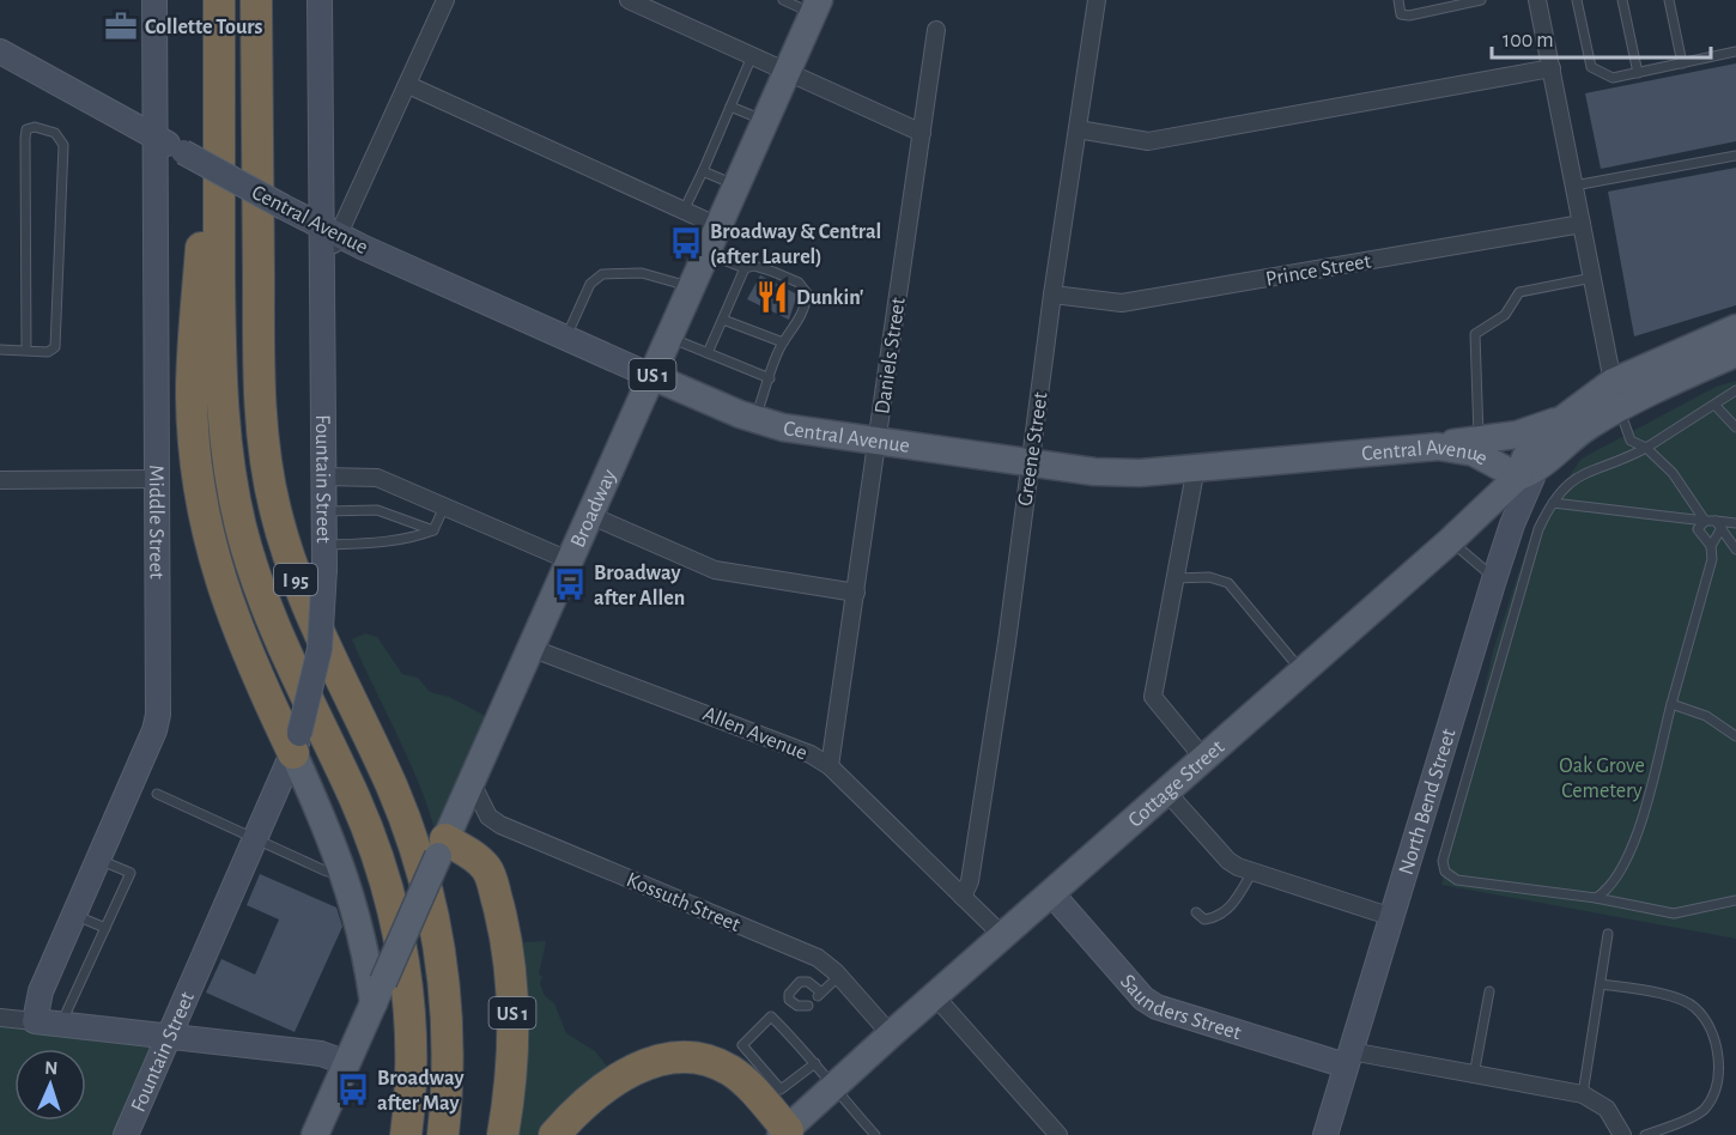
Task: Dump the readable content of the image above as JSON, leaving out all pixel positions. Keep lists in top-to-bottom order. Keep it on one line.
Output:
{"streets":{"highway":["US 1","I 95"],"main road":["Central Avenue","Broadway","Cottage Street"],"street":["Prince Street","Daniels Street","Greene Street","Fountain Street","Middle Street","Allen Avenue","North Bend Street","Kossuth Street","Saunders Street"]},"crossings":[["Central Avenue","Daniels Street"],["Central Avenue","Greene Street"],["Central Avenue","Fountain Street"],["Central Avenue","Broadway"],["Central Avenue","Middle Street"],["Central Avenue","Cottage Street"],["Central Avenue","North Bend Street"],["Prince Street","Greene Street"],["Daniels Street","Allen Avenue"],["US 1","Broadway"],["Greene Street","Allen Avenue"],["Broadway","Allen Avenue"],["Broadway","Kossuth Street"],["Allen Avenue","Cottage Street"],["Cottage Street","North Bend Street"],["Cottage Street","Kossuth Street"],["Cottage Street","Saunders Street"],["North Bend Street","Saunders Street"]],"parks":["Oak Grove Cemetery"],"places":{"office":["Collette Tours"],"bus stop":["Broadway & Central (after Laurel)","Broadway after Allen","Broadway after May"],"restaurant":["Dunkin'"]},"scale_bar":"100 m","north":"top"}
